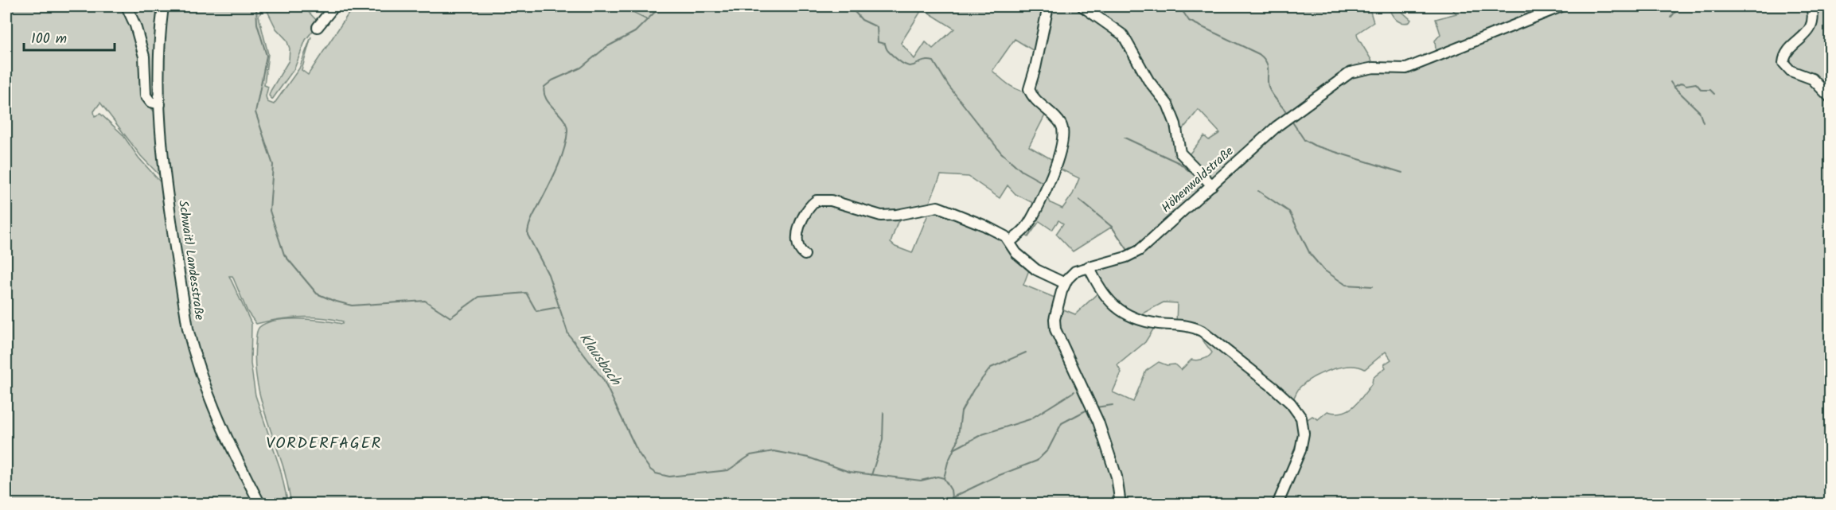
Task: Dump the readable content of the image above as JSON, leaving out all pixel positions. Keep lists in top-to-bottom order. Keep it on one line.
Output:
{"streets":{"street":["Höhenwaldstraße","Schwaitl Landesstraße"]},"districts":["VORDERFAGER"],"water":["Klausbach"],"scale_bar":"100 m"}
